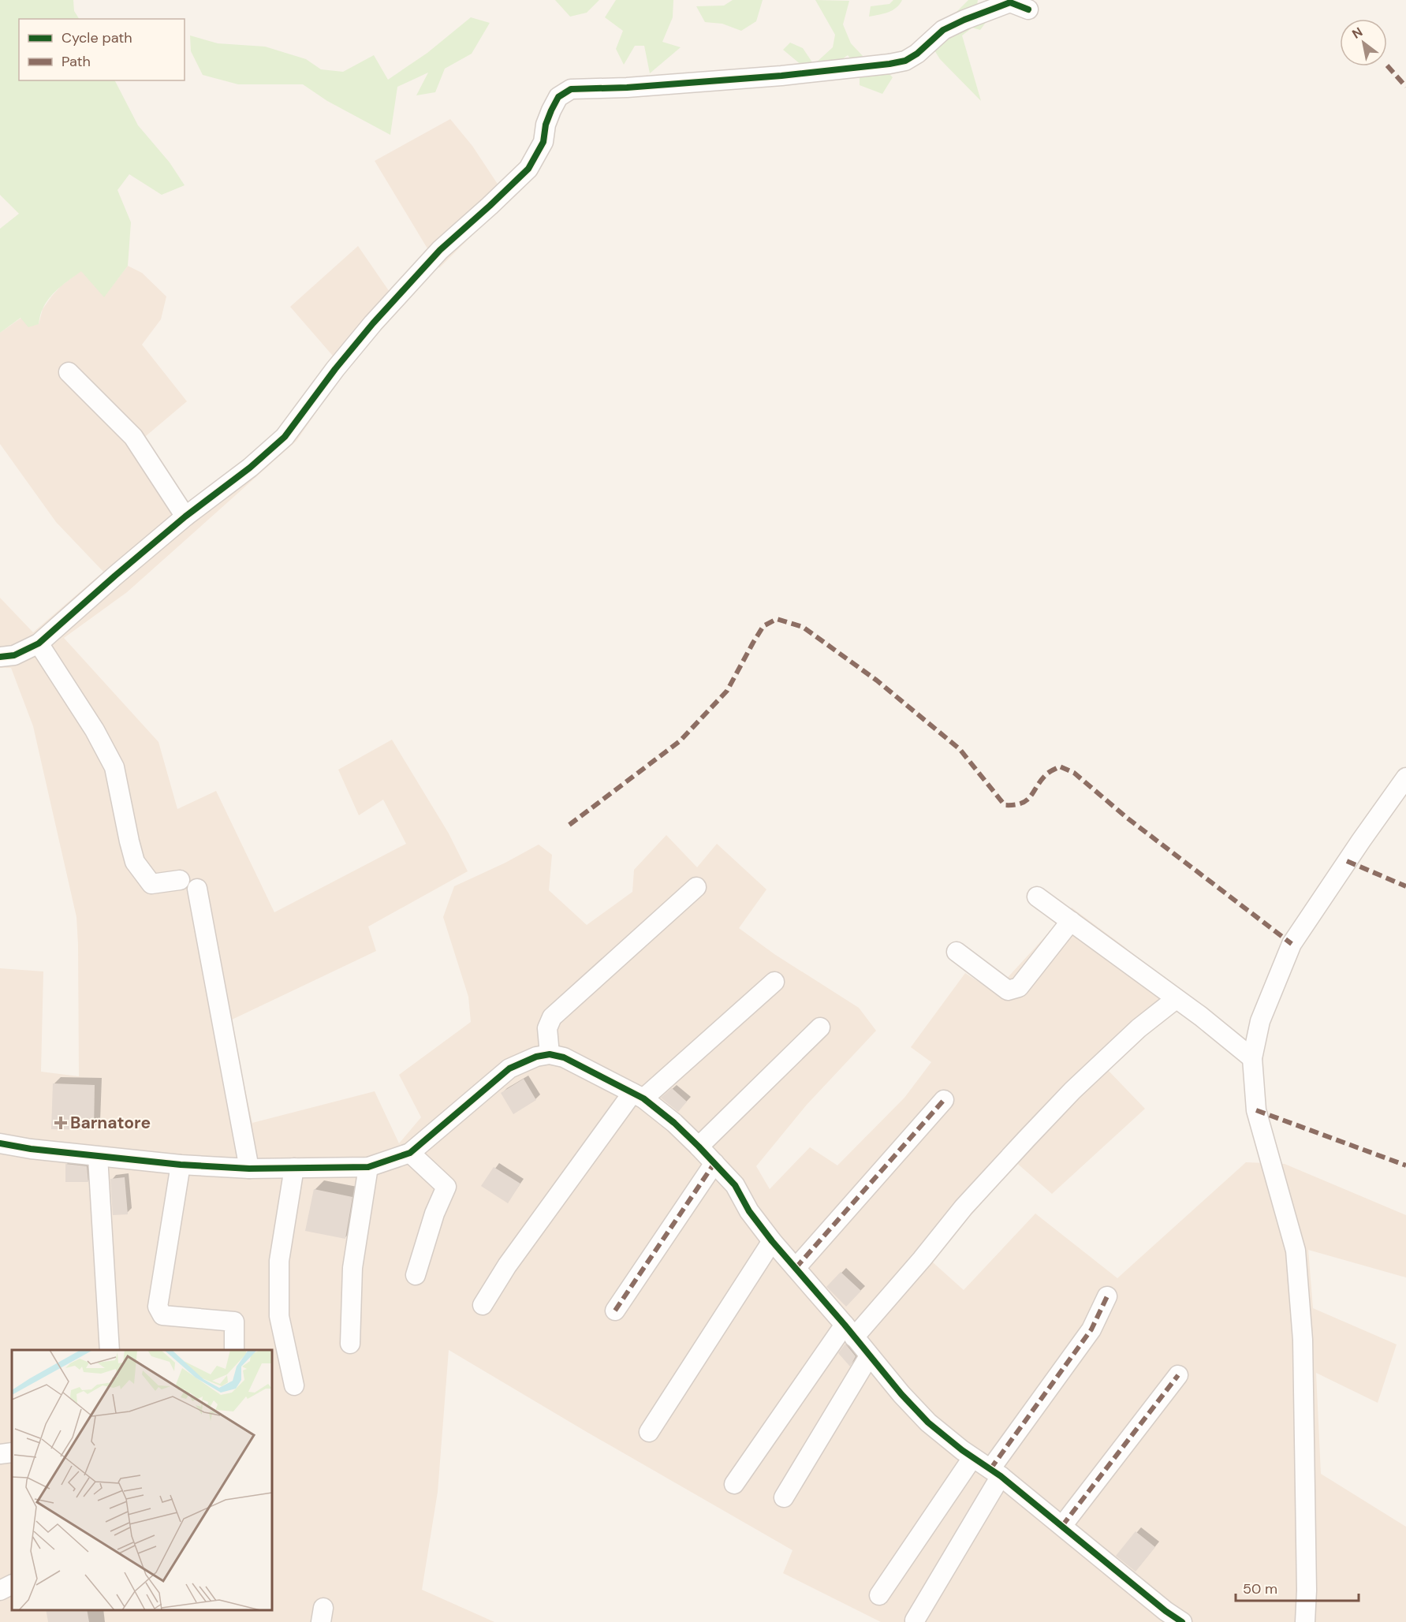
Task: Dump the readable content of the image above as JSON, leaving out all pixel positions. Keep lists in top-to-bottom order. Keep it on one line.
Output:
{"places":{"health":["Barnatore"]},"legend":["Cycle path","Path"],"scale_bar":"50 m","north":"top left"}
